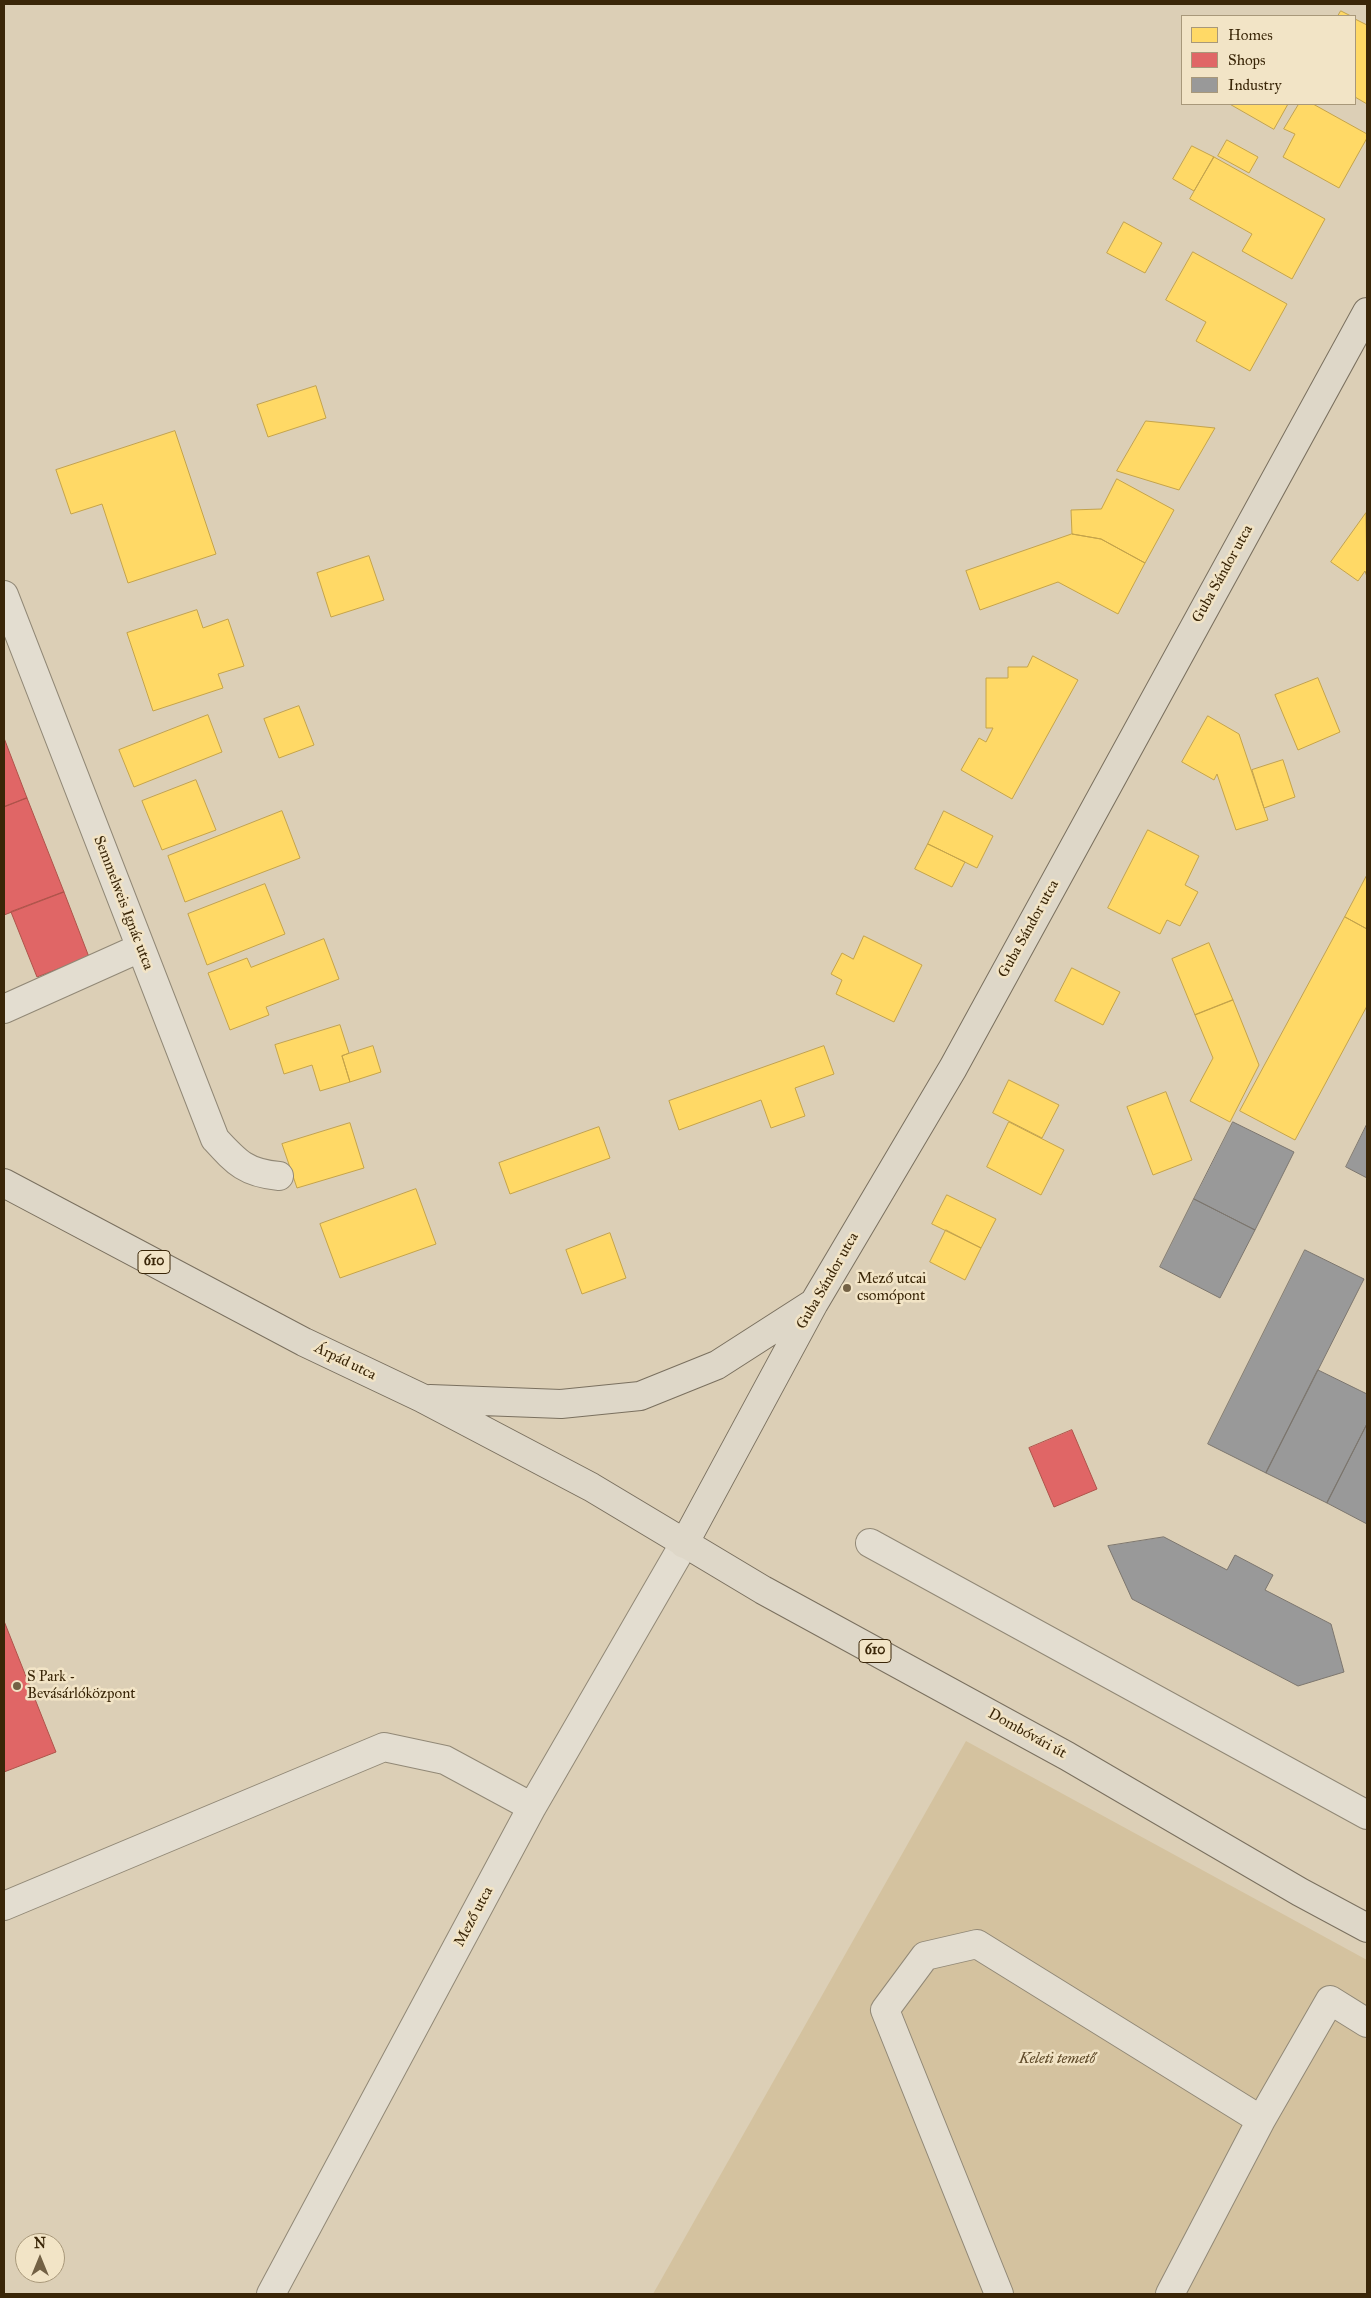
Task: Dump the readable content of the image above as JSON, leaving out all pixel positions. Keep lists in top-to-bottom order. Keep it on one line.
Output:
{"streets":{"main road":["Guba Sándor utca","610","Árpád utca","Dombóvári út"],"street":["Semmelweis Ignác utca","Mező utca"]},"crossings":[["Guba Sándor utca","Árpád utca"],["Guba Sándor utca","Dombóvári út"],["Guba Sándor utca","Mező utca"],["Árpád utca","Dombóvári út"],["Árpád utca","Mező utca"],["Dombóvári út","Mező utca"]],"parks":["Keleti temető"],"places":["Mező utcai csomópont","S Park - Bevásárlóközpont"],"legend":["Homes","Shops","Industry"],"north":"top"}
